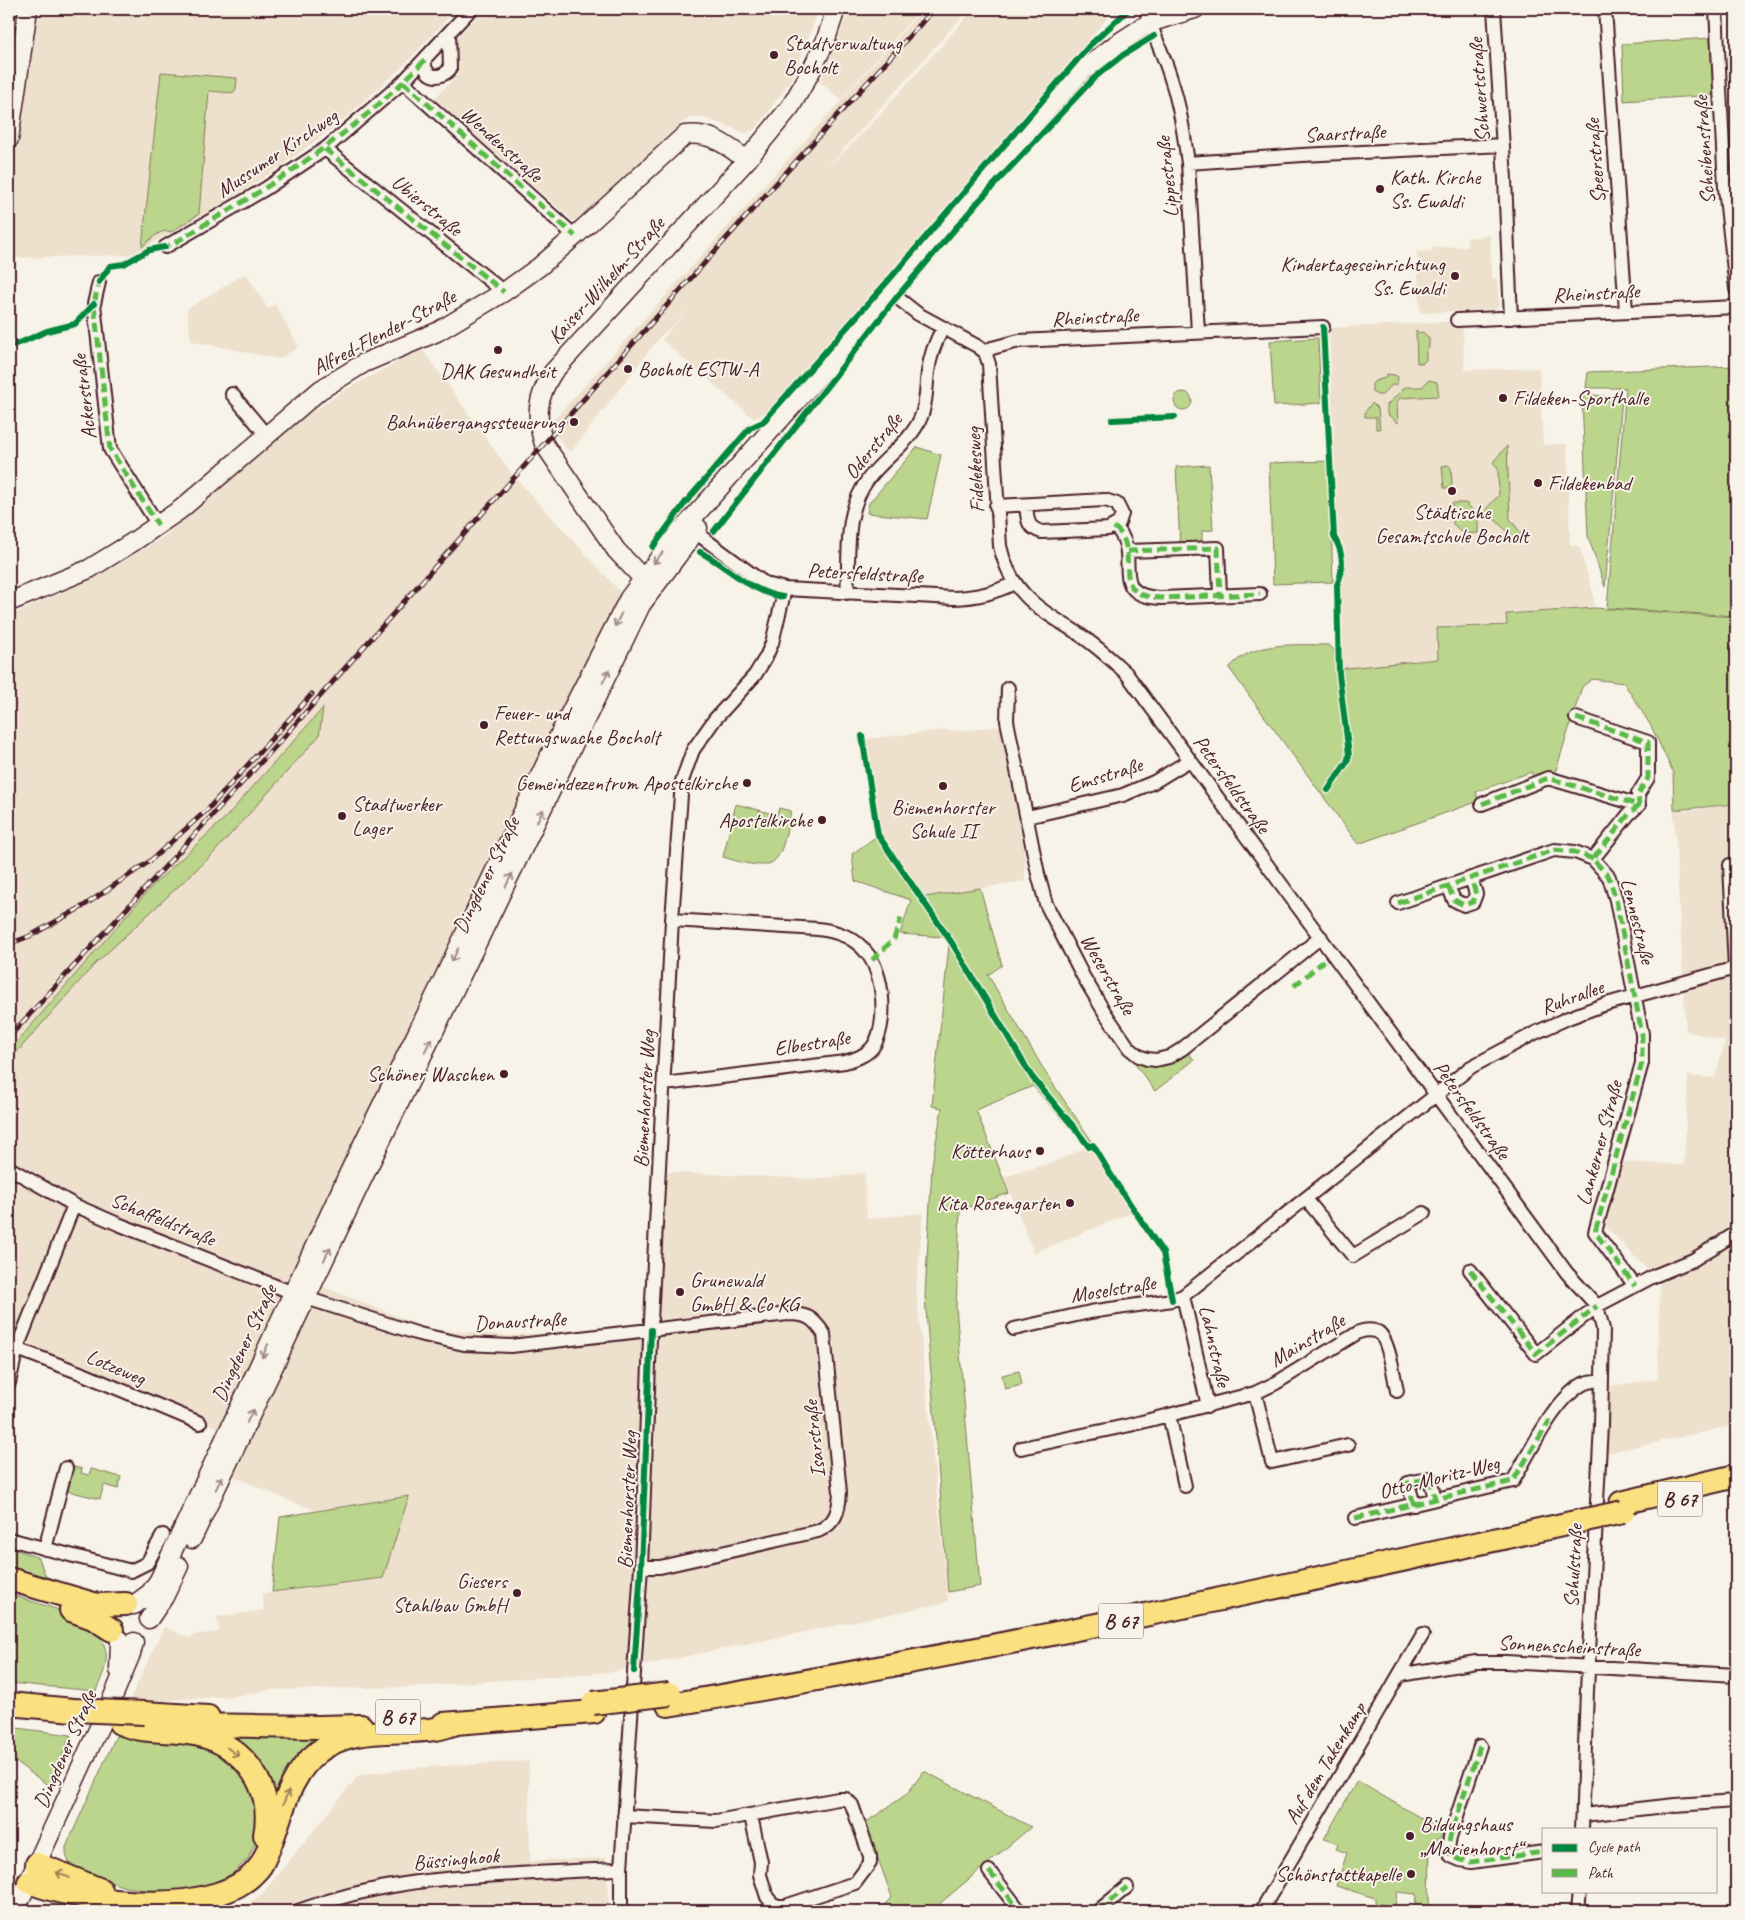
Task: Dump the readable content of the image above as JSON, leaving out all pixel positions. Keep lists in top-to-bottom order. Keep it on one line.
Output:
{"streets":{"highway":["B 67"],"main road":["Kaiser-Wilhelm-Straße","Alfred-Flender-Straße","Dingdener Straße"],"street":["Schwertstraße","Saarstraße","Wendenstraße","Scheibenstraße","Mussumer Kirchweg","Speerstraße","Lippestraße","Ubierstraße","Rheinstraße","Ackerstraße","Oderstraße","Fidelekesweg","Petersfeldstraße","Emsstraße","Lennestraße","Weserstraße","Ruhrallee","Elbestraße","Biemenhorster Weg","Lankerner Straße","Schaffeldstraße","Moselstraße","Donaustraße","Mainstraße","Lahnstraße","Lotzeweg","Isarstraße","Otto-Moritz-Weg","Schulstraße","Sonnenscheinstraße","Auf dem Takenkamp","Büssinghook"]},"crossings":[["Schwertstraße","Saarstraße"],["Schwertstraße","Rheinstraße"],["Saarstraße","Lippestraße"],["Wendenstraße","Mussumer Kirchweg"],["Wendenstraße","Alfred-Flender-Straße"],["Mussumer Kirchweg","Ubierstraße"],["Speerstraße","Rheinstraße"],["Lippestraße","Rheinstraße"],["Ubierstraße","Alfred-Flender-Straße"],["Kaiser-Wilhelm-Straße","Alfred-Flender-Straße"],["Kaiser-Wilhelm-Straße","Dingdener Straße"],["Rheinstraße","Fidelekesweg"],["Alfred-Flender-Straße","Ackerstraße"],["Oderstraße","Petersfeldstraße"],["Fidelekesweg","Petersfeldstraße"],["Petersfeldstraße","Emsstraße"],["Petersfeldstraße","Weserstraße"],["Petersfeldstraße","Ruhrallee"],["Petersfeldstraße","Biemenhorster Weg"],["Petersfeldstraße","Moselstraße"],["Petersfeldstraße","Schulstraße"],["Emsstraße","Weserstraße"],["Dingdener Straße","Schaffeldstraße"],["Dingdener Straße","Donaustraße"],["Lennestraße","Ruhrallee"],["Lennestraße","Lankerner Straße"],["Ruhrallee","Lankerner Straße"],["Ruhrallee","Moselstraße"],["Elbestraße","Biemenhorster Weg"],["Biemenhorster Weg","Donaustraße"],["Biemenhorster Weg","Isarstraße"],["Biemenhorster Weg","Büssinghook"],["Schaffeldstraße","Donaustraße"],["Moselstraße","Lahnstraße"],["Donaustraße","Isarstraße"],["Mainstraße","Lahnstraße"],["Otto-Moritz-Weg","Schulstraße"],["Schulstraße","Sonnenscheinstraße"],["Sonnenscheinstraße","Auf dem Takenkamp"]],"places":["Stadtverwaltung Bocholt","Kath. Kirche Ss. Ewaldi","Kindertageseinrichtung Ss. Ewaldi","DAK Gesundheit","Bocholt ESTW-A","Fildeken-Sporthalle","Bahnübergangssteuerung","Fildekenbad","Städtische Gesamtschule Bocholt","Feuer- und Rettungswache Bocholt","Gemeindezentrum Apostelkirche","Biemenhorster Schule II","Stadtwerker Lager","Apostelkirche","Schöner Waschen","Kötterhaus","Kita Rosengarten","Grunewald GmbH & Co KG","Giesers Stahlbau GmbH","Bildungshaus „Marienhorst“","Schönstattkapelle"],"legend":["Cycle path","Path"]}
